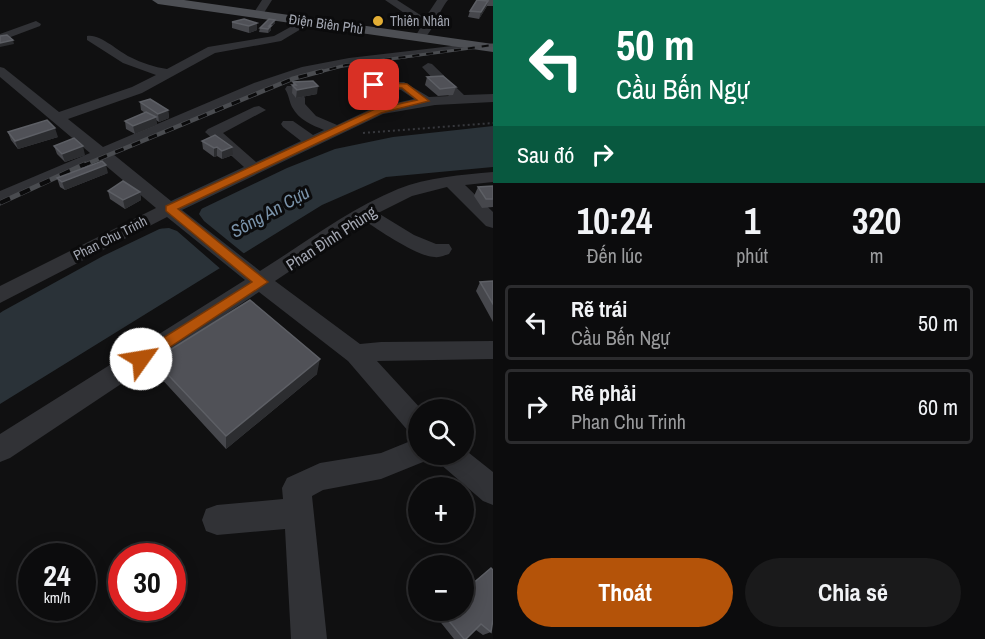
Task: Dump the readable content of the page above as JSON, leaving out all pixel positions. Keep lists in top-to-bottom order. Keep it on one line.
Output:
{"streets":{"main road":["Điện Biên Phủ"],"street":["Phan Chu Trinh","Phan Đình Phùng"]},"water":["Sông An Cựu"],"places":["Thiên Nhân"],"page":{"turn":["50 m","Cầu Bến Ngự"],"then":"Sau đó","eta":["10:24","Đến lúc","1","phút","320","m"],"list":[{"name":"Rẽ trái","note":"Cầu Bến Ngự","value":"50 m"},{"name":"Rẽ phải","note":"Phan Chu Trinh","value":"60 m"}],"map_buttons":["+","−"],"speed":"24 km/h","limit":"30","buttons":["Thoát","Chia sẻ"]}}
